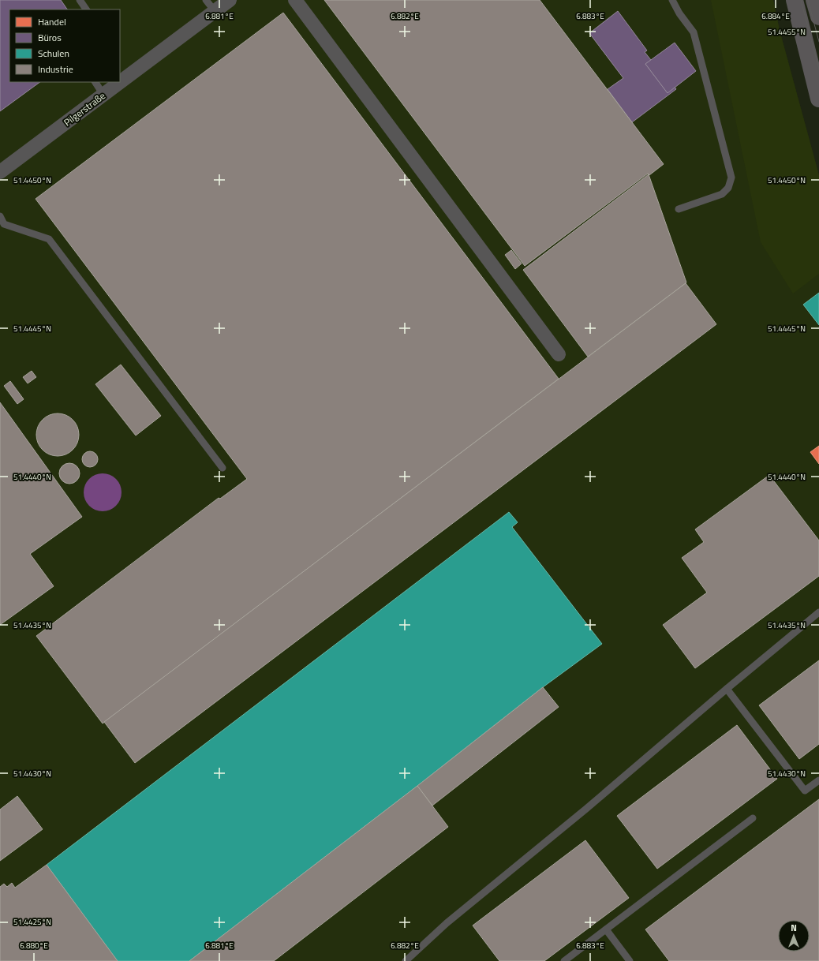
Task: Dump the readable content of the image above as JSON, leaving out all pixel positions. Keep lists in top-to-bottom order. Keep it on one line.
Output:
{"streets":{"street":["Pilgerstraße"]},"legend":["Handel","Büros","Schulen","Industrie"],"north":"top","coordinates":["6.881°E","6.882°E","6.883°E","6.884°E","51.4455°N","51.4450°N","51.4445°N","51.4440°N","51.4435°N","51.4430°N","51.4425°N","6.880°E"]}
